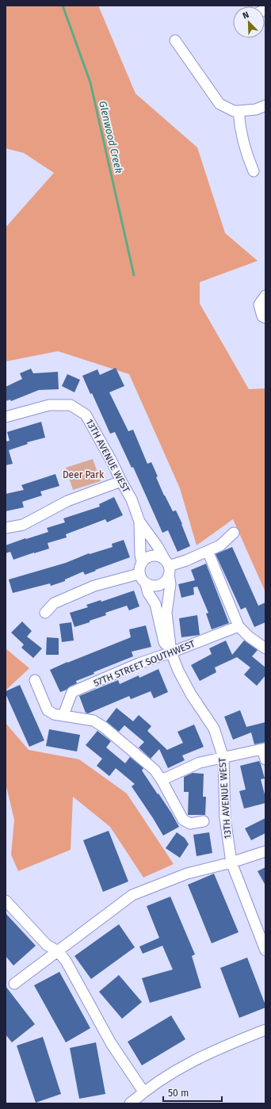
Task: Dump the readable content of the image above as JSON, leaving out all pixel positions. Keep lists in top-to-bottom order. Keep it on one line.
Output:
{"streets":{"street":["13TH AVENUE WEST","57TH STREET SOUTHWEST"]},"crossings":[["13TH AVENUE WEST","57TH STREET SOUTHWEST"]],"water":["Glenwood Creek"],"parks":["Deer Park"],"scale_bar":"50 m","north":"top left"}
